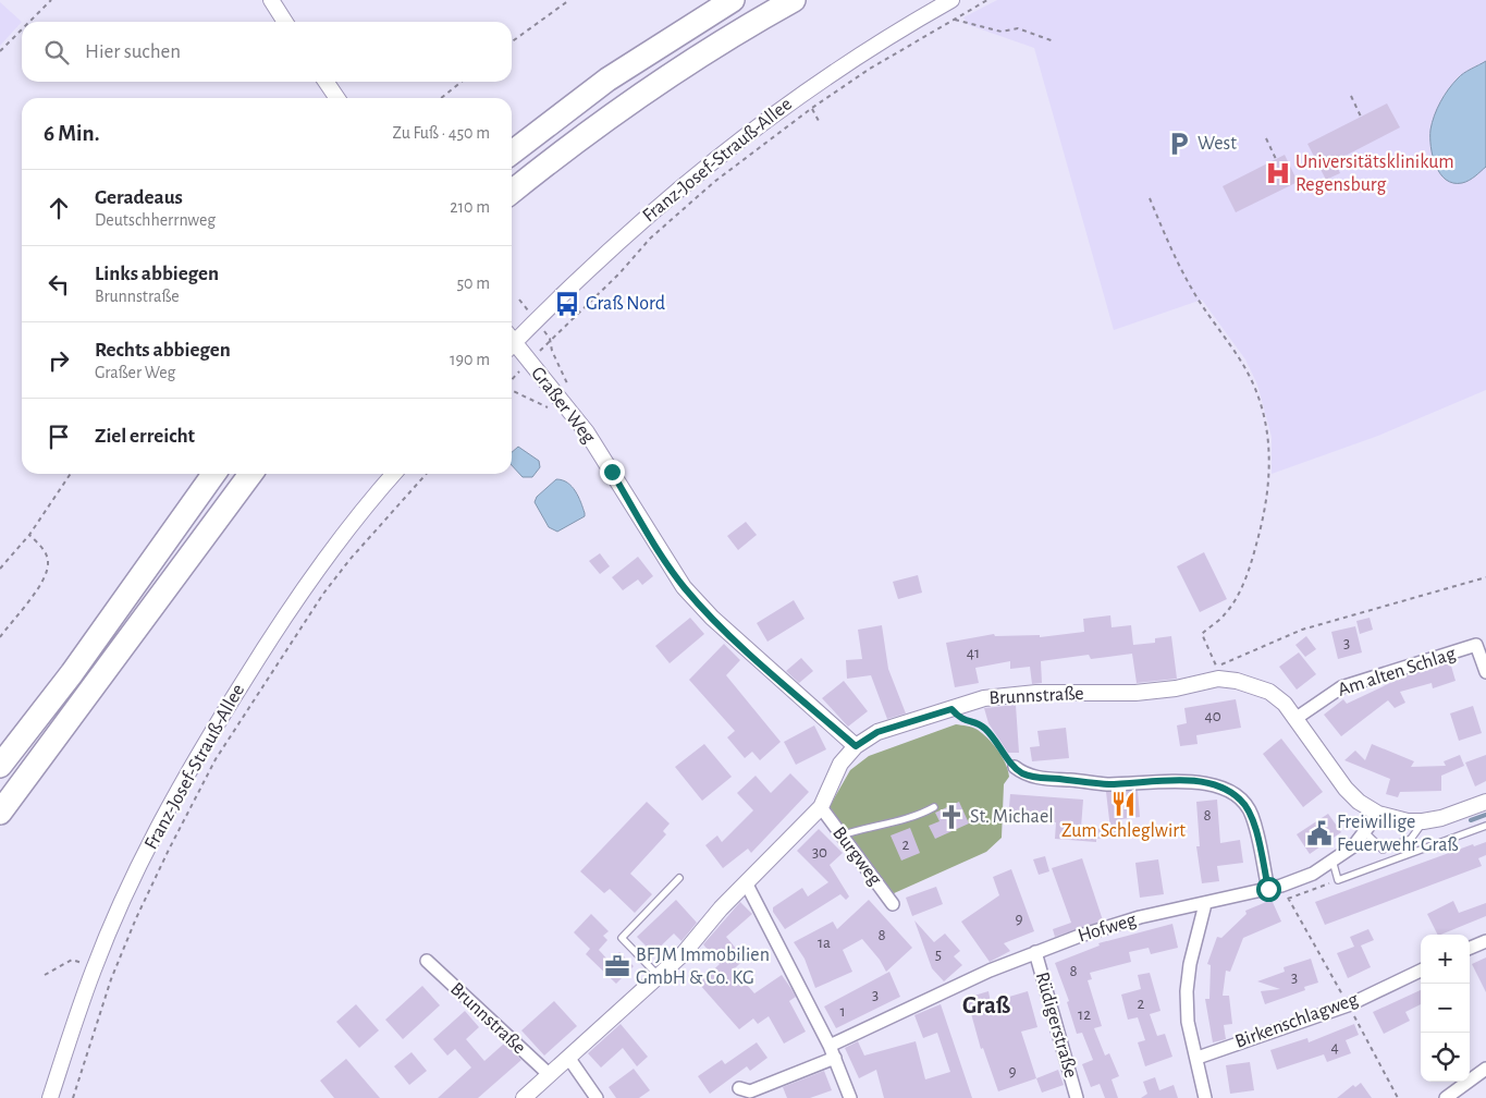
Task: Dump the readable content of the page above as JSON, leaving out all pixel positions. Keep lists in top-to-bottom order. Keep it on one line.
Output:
{"streets":{"street":["Franz-Josef-Strauß-Allee","Graßer Weg","Am alten Schlag","Brunnstraße","Burgweg","Hofweg","Birkenschlagweg","Rüdigerstraße"]},"crossings":[["Graßer Weg","Brunnstraße"],["Am alten Schlag","Brunnstraße"],["Brunnstraße","Burgweg"],["Brunnstraße","Hofweg"],["Hofweg","Rüdigerstraße"]],"districts":["Graß"],"places":{"parking":["West"],"hospital":["Universitätsklinikum Regensburg"],"bus stop":["Graß Nord"],"restaurant":["Zum Schleglwirt"],"church":["St. Michael"],"public building":["Freiwillige Feuerwehr Graß"],"office":["BFJM Immobilien GmbH & Co. KG"]},"house_numbers":["3","41","40","8","2","30","9","8","1a","5","8","3","3","2","1","12","4","9"],"page":{"search":"Hier suchen","heading":["6 Min.","Zu Fuß · 450 m"],"list":[["Geradeaus","Deutschherrnweg","210 m"],["Links abbiegen","Brunnstraße","50 m"],["Rechts abbiegen","Graßer Weg","190 m"],"Ziel erreicht"],"map_buttons":["+","−"]}}
